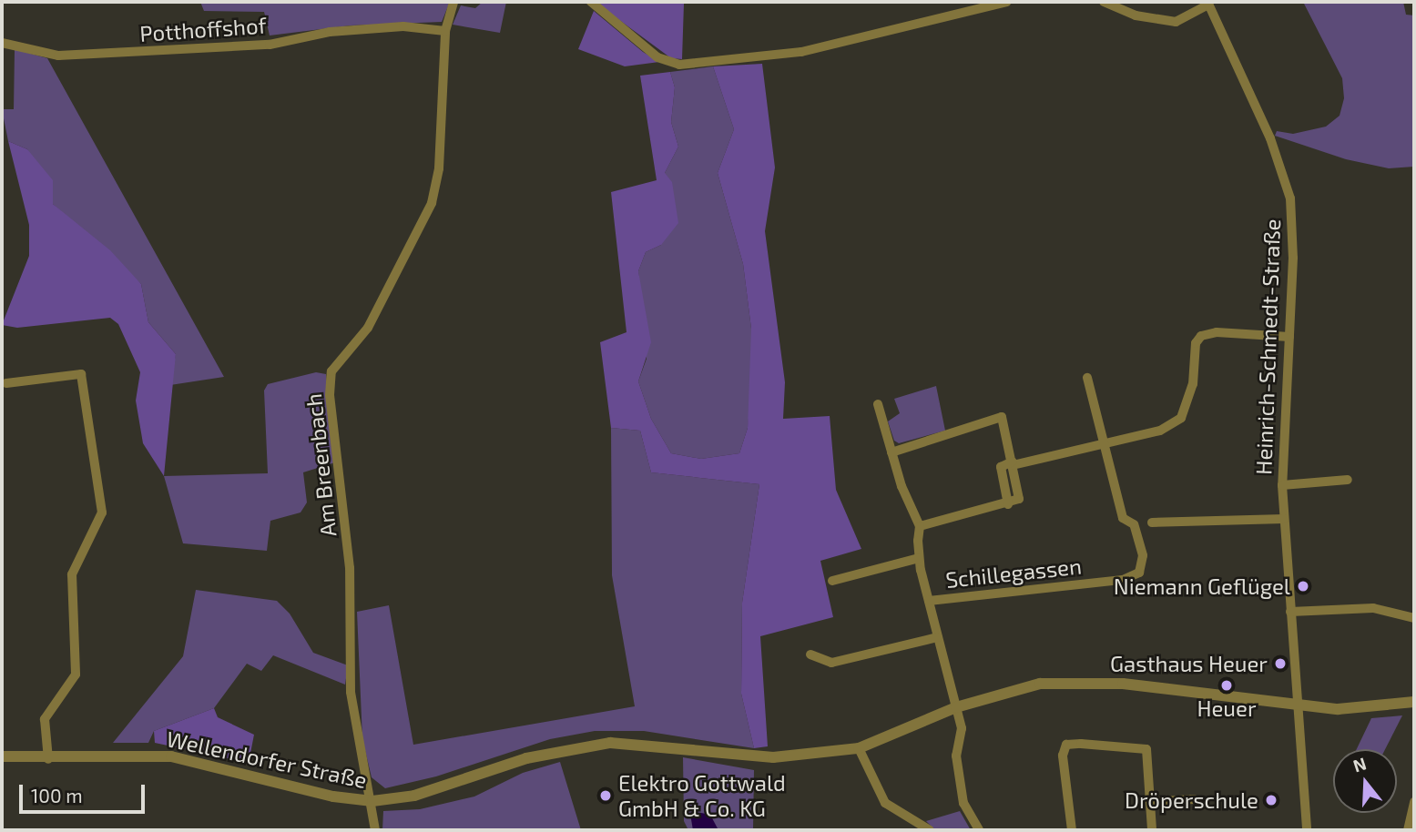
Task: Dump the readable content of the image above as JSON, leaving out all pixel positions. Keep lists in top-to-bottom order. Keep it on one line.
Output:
{"streets":{"street":["Potthoffshof","Heinrich-Schmedt-Straße","Am Breenbach","Schillegassen","Wellendorfer Straße"]},"crossings":[["Potthoffshof","Am Breenbach"],["Heinrich-Schmedt-Straße","Wellendorfer Straße"],["Am Breenbach","Wellendorfer Straße"]],"places":["Niemann Geflügel","Gasthaus Heuer","Heuer","Elektro Gottwald GmbH & Co. KG","Dröperschule"],"scale_bar":"100 m","north":"top"}
